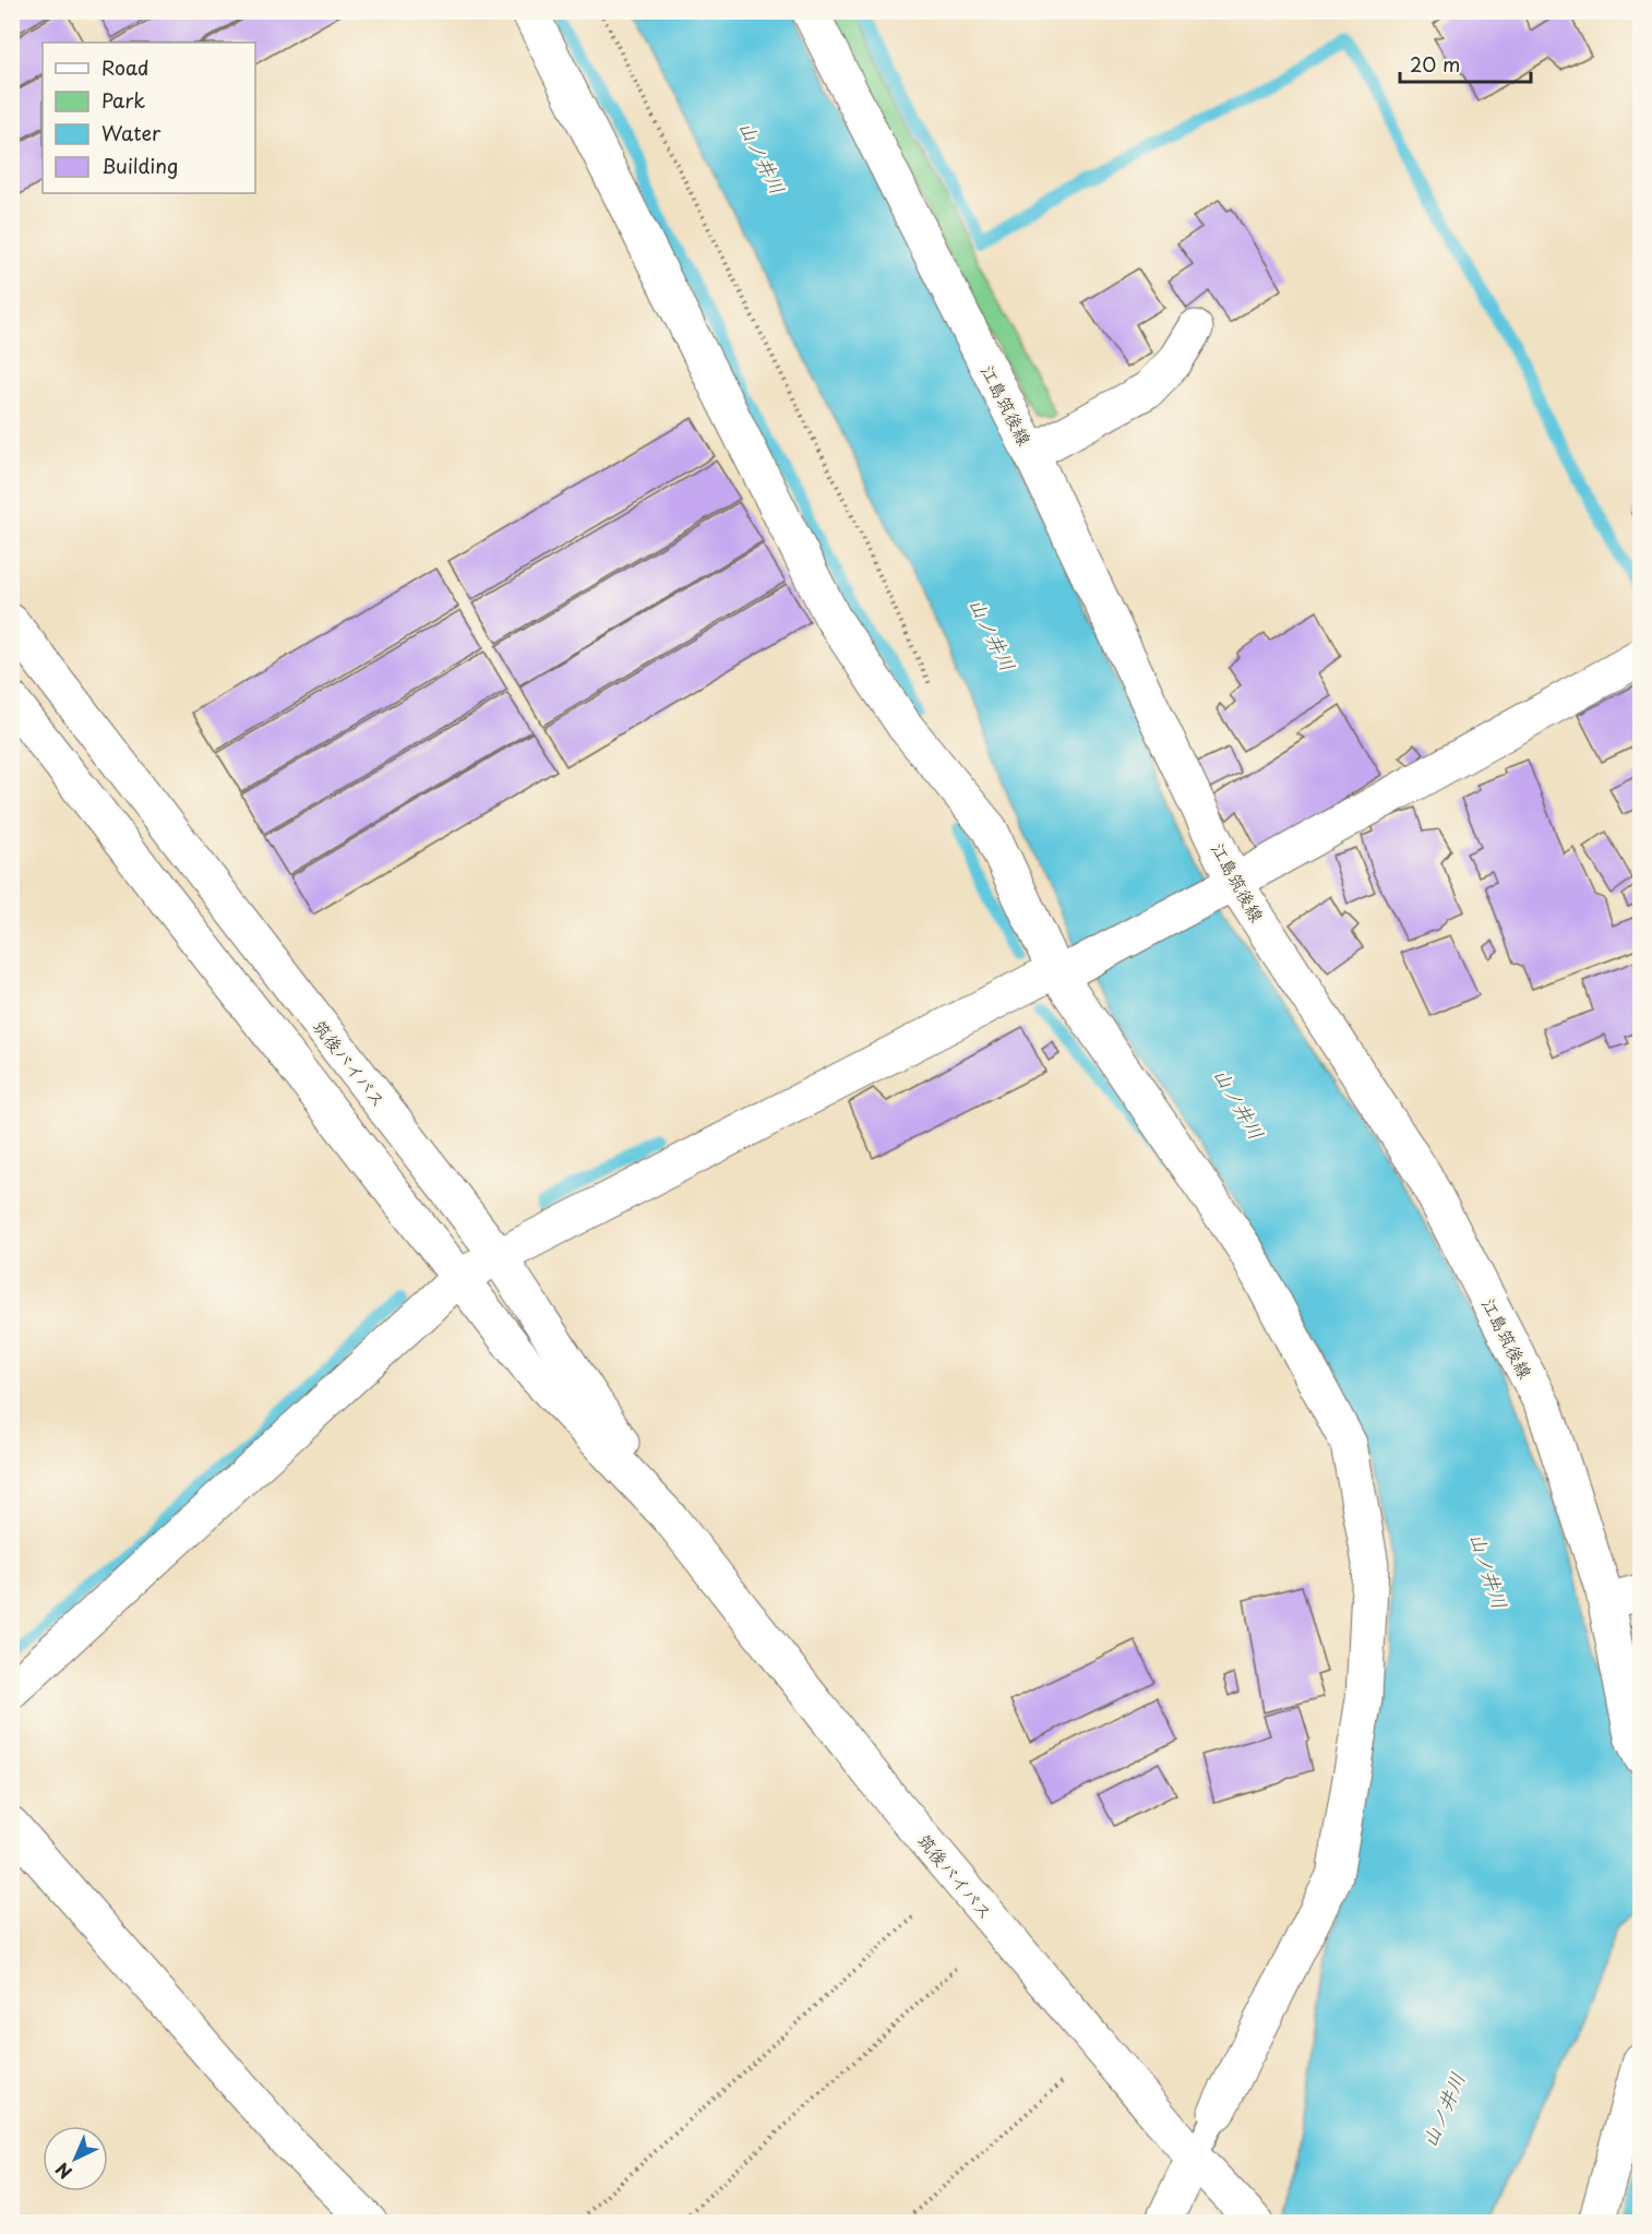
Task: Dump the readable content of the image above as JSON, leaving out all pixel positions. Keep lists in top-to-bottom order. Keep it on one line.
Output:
{"streets":{"main road":["江島筑後線","筑後バイパス"]},"water":["山ノ井川"],"legend":["Road","Park","Water","Building"],"scale_bar":"20 m","north":"bottom left"}
